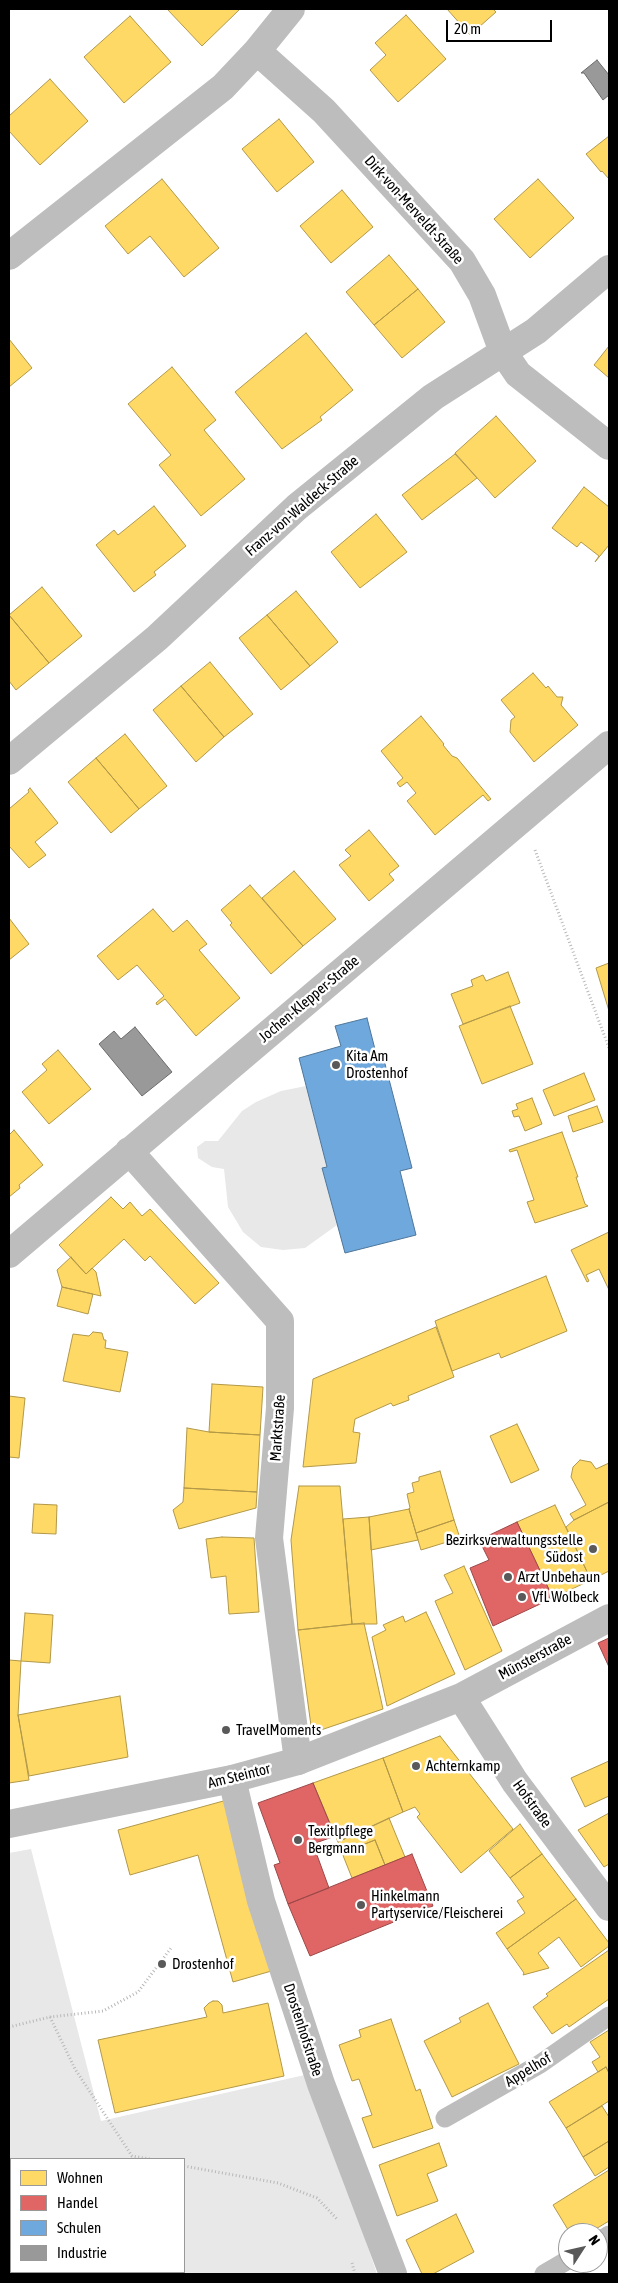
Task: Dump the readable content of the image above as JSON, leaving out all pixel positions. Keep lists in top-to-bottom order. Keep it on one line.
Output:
{"streets":{"street":["Dirk-von-Merveldt-Straße","Franz-von-Waldeck-Straße","Jochen-Klepper-Straße","Marktstraße","Münsterstraße","Am Steintor","Hofstraße","Drostenhofstraße"],"lane":["Appelhof"]},"crossings":[["Dirk-von-Merveldt-Straße","Franz-von-Waldeck-Straße"],["Jochen-Klepper-Straße","Marktstraße"],["Marktstraße","Am Steintor"],["Münsterstraße","Am Steintor"],["Münsterstraße","Hofstraße"],["Am Steintor","Hofstraße"],["Am Steintor","Drostenhofstraße"]],"places":["Kita Am Drostenhof","Bezirksverwaltungsstelle Südost","Arzt Unbehaun","VfL Wolbeck","TravelMoments","Achternkamp","Texitlpflege Bergmann","Hinkelmann Partyservice/Fleischerei","Drostenhof"],"legend":["Wohnen","Handel","Schulen","Industrie"],"scale_bar":"20 m","north":"top right"}
